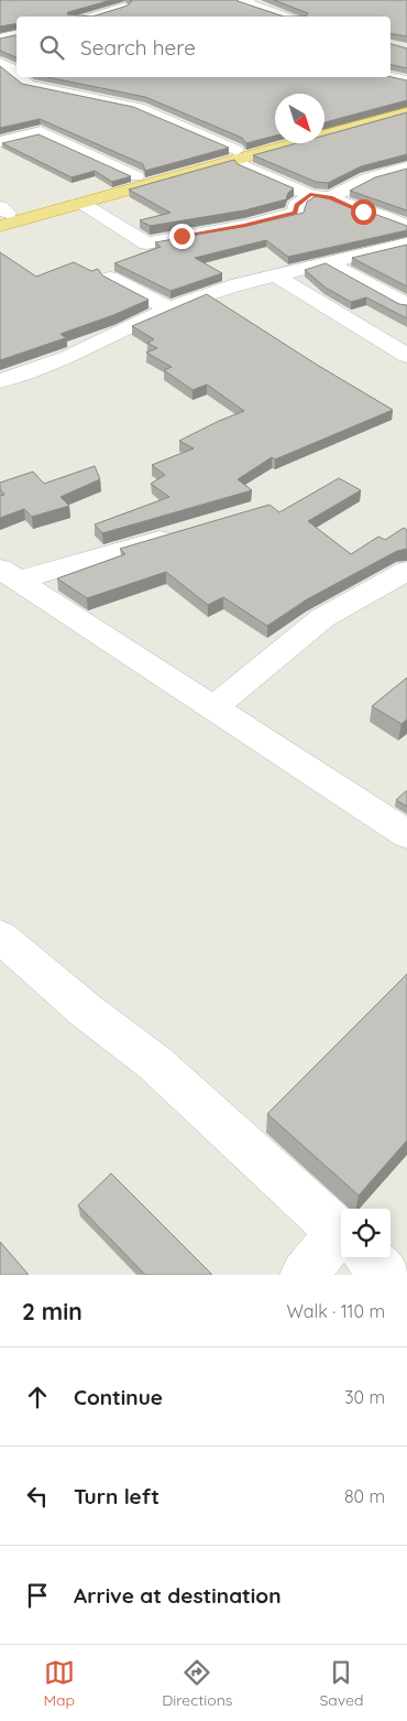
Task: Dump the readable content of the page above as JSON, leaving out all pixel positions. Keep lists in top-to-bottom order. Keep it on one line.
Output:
{"north":"bottom right","page":{"search":"Search here","heading":["2 min","Walk · 110 m"],"list":[["Continue","30 m"],["Turn left","80 m"],"Arrive at destination"],"nav":["Map","Directions","Saved"]}}
